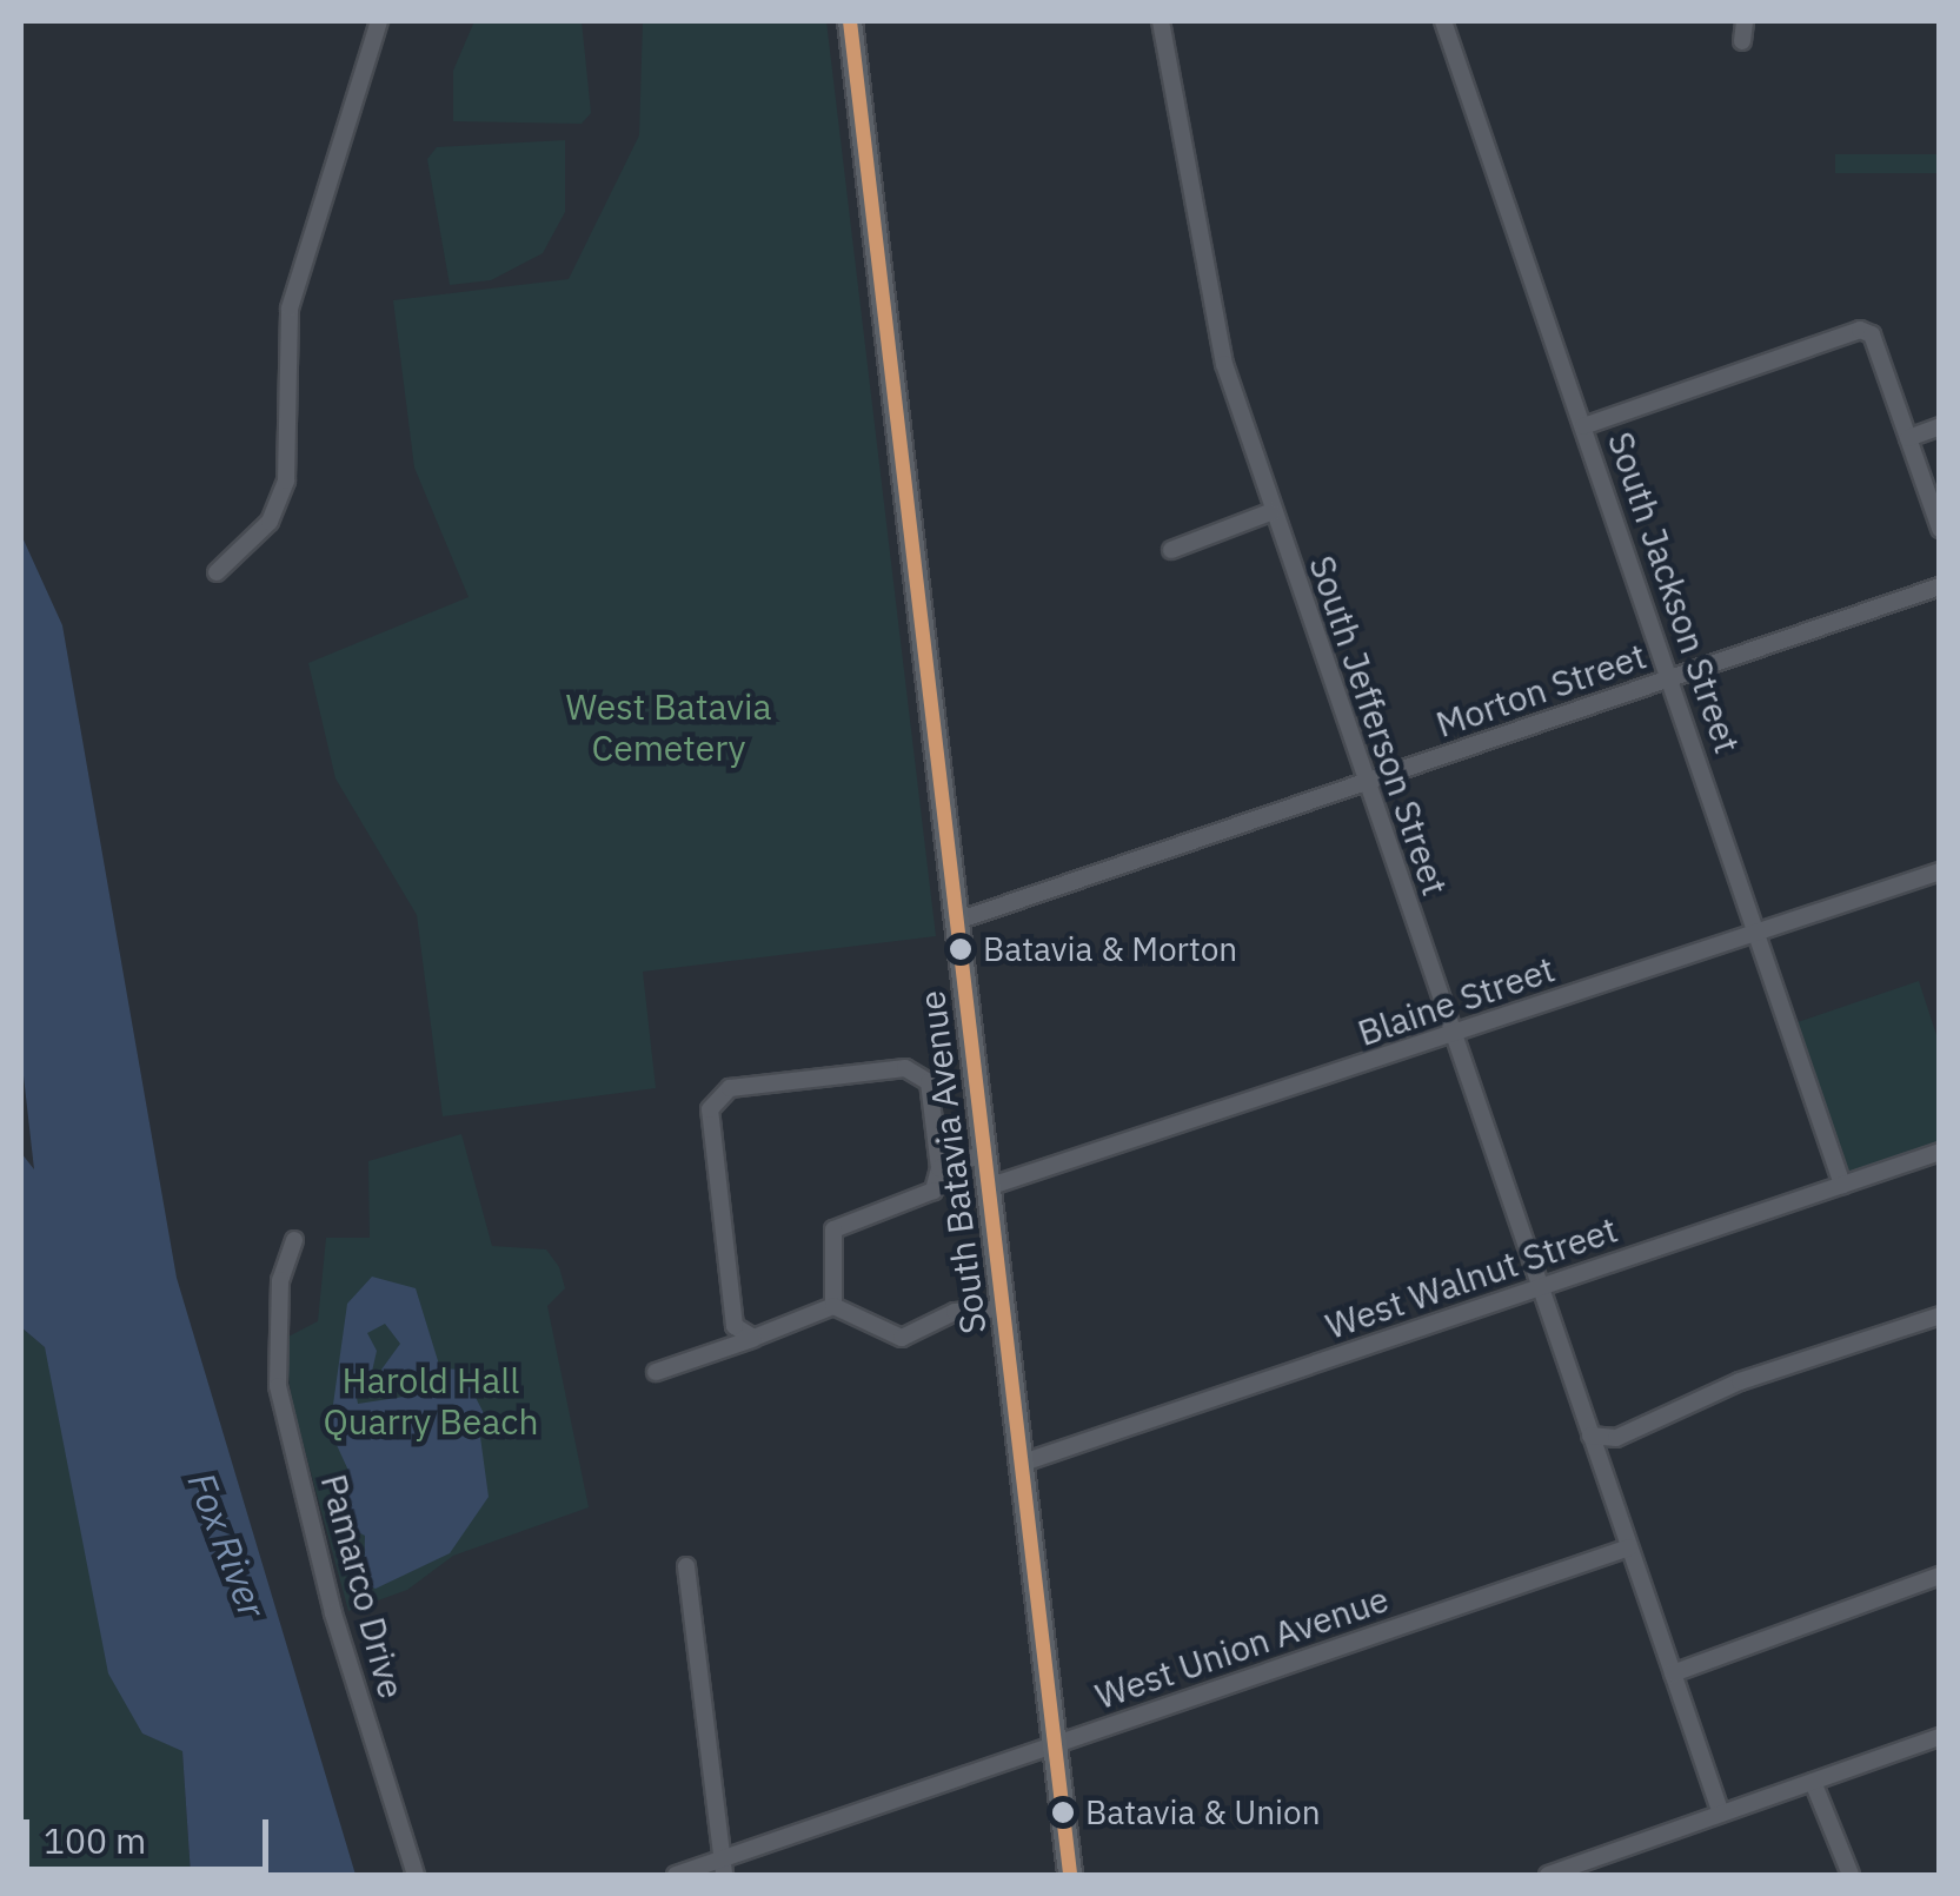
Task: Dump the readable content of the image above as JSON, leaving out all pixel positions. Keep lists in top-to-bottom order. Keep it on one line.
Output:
{"streets":{"main road":["South Batavia Avenue"],"street":["South Jackson Street","Morton Street","South Jefferson Street","Blaine Street","West Walnut Street","Pamarco Drive","West Union Avenue"]},"crossings":[["South Jackson Street","Morton Street"],["South Jackson Street","Blaine Street"],["South Jackson Street","West Walnut Street"],["Morton Street","South Jefferson Street"],["Morton Street","South Batavia Avenue"],["South Jefferson Street","Blaine Street"],["South Jefferson Street","West Walnut Street"],["South Jefferson Street","West Union Avenue"],["Blaine Street","South Batavia Avenue"],["South Batavia Avenue","West Walnut Street"],["South Batavia Avenue","West Union Avenue"]],"water":["Fox River"],"parks":["West Batavia Cemetery","Harold Hall Quarry Beach"],"places":["Batavia & Morton","Batavia & Union"],"scale_bar":"100 m"}
